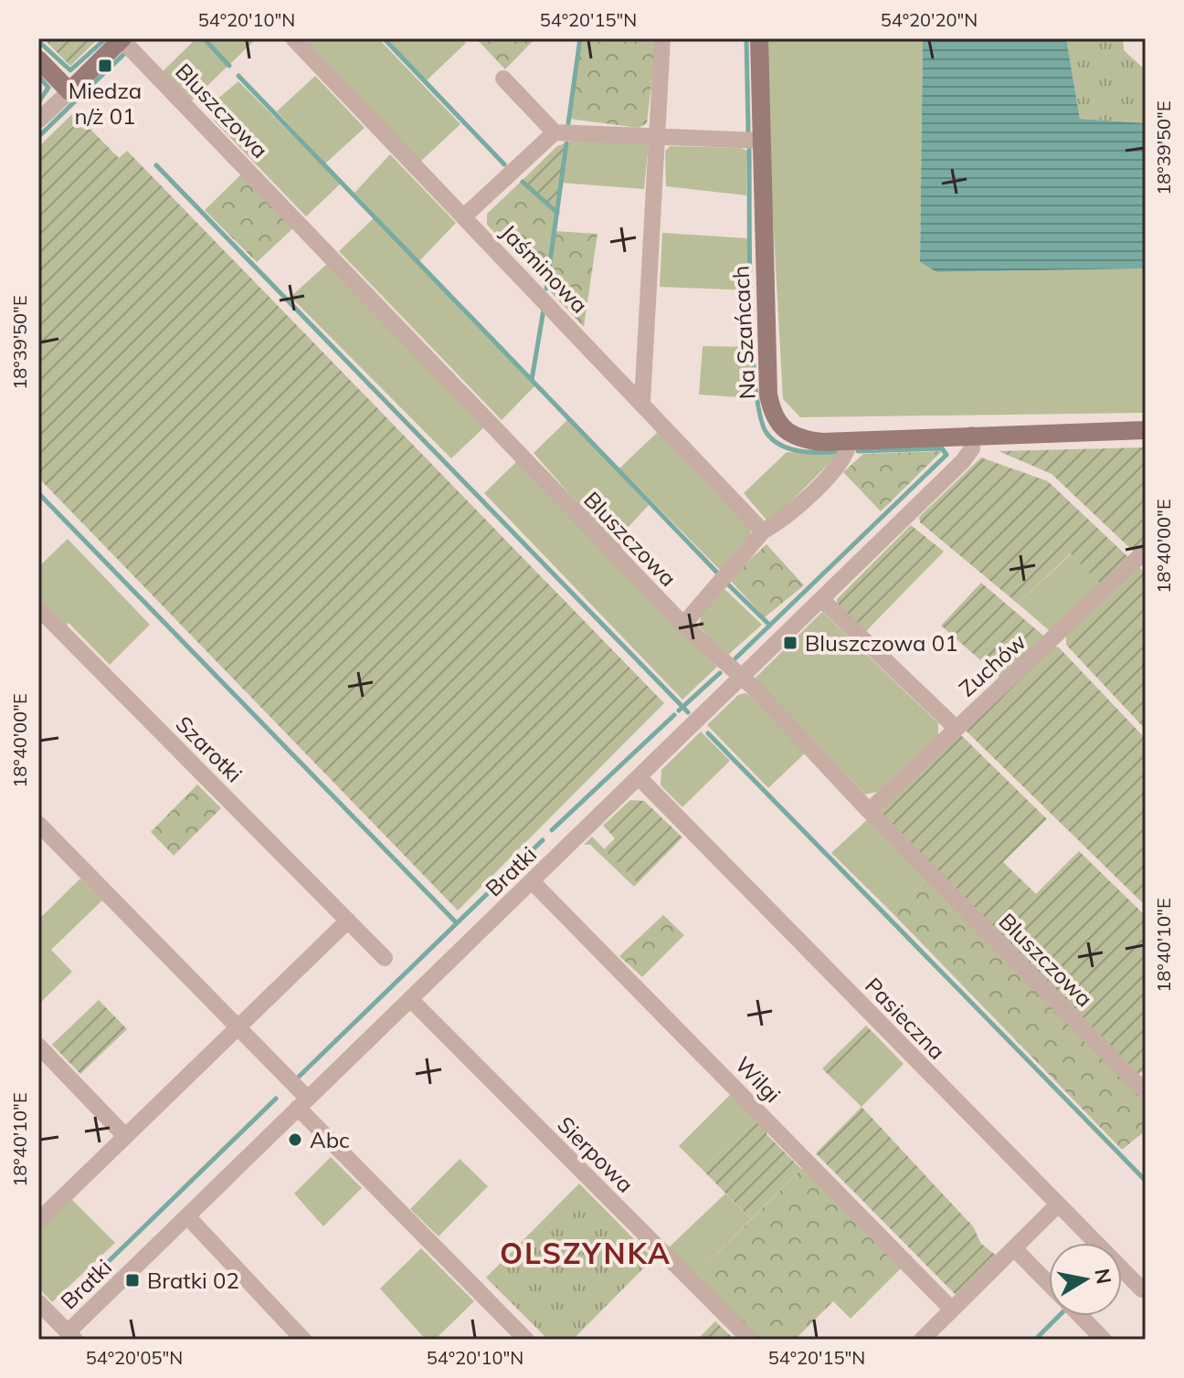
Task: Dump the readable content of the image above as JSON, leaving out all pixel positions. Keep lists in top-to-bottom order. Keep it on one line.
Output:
{"streets":{"street":["Bluszczowa","Jaśminowa","Na Szańcach","Zuchów","Szarotki","Bratki","Pasieczna","Wilgi","Sierpowa"]},"crossings":[["Bluszczowa","Zuchów"],["Bluszczowa","Bratki"],["Na Szańcach","Bratki"],["Bratki","Pasieczna"],["Bratki","Wilgi"],["Bratki","Sierpowa"]],"districts":["OLSZYNKA"],"places":{"transit":["Miedza n/ż 01","Bluszczowa 01","Bratki 02"],"other":["Abc"]},"north":"right","coordinates":["54°20'10\"N","54°20'15\"N","54°20'20\"N","18°39'50\"E","18°40'00\"E","18°40'10\"E","54°20'05\"N"]}
